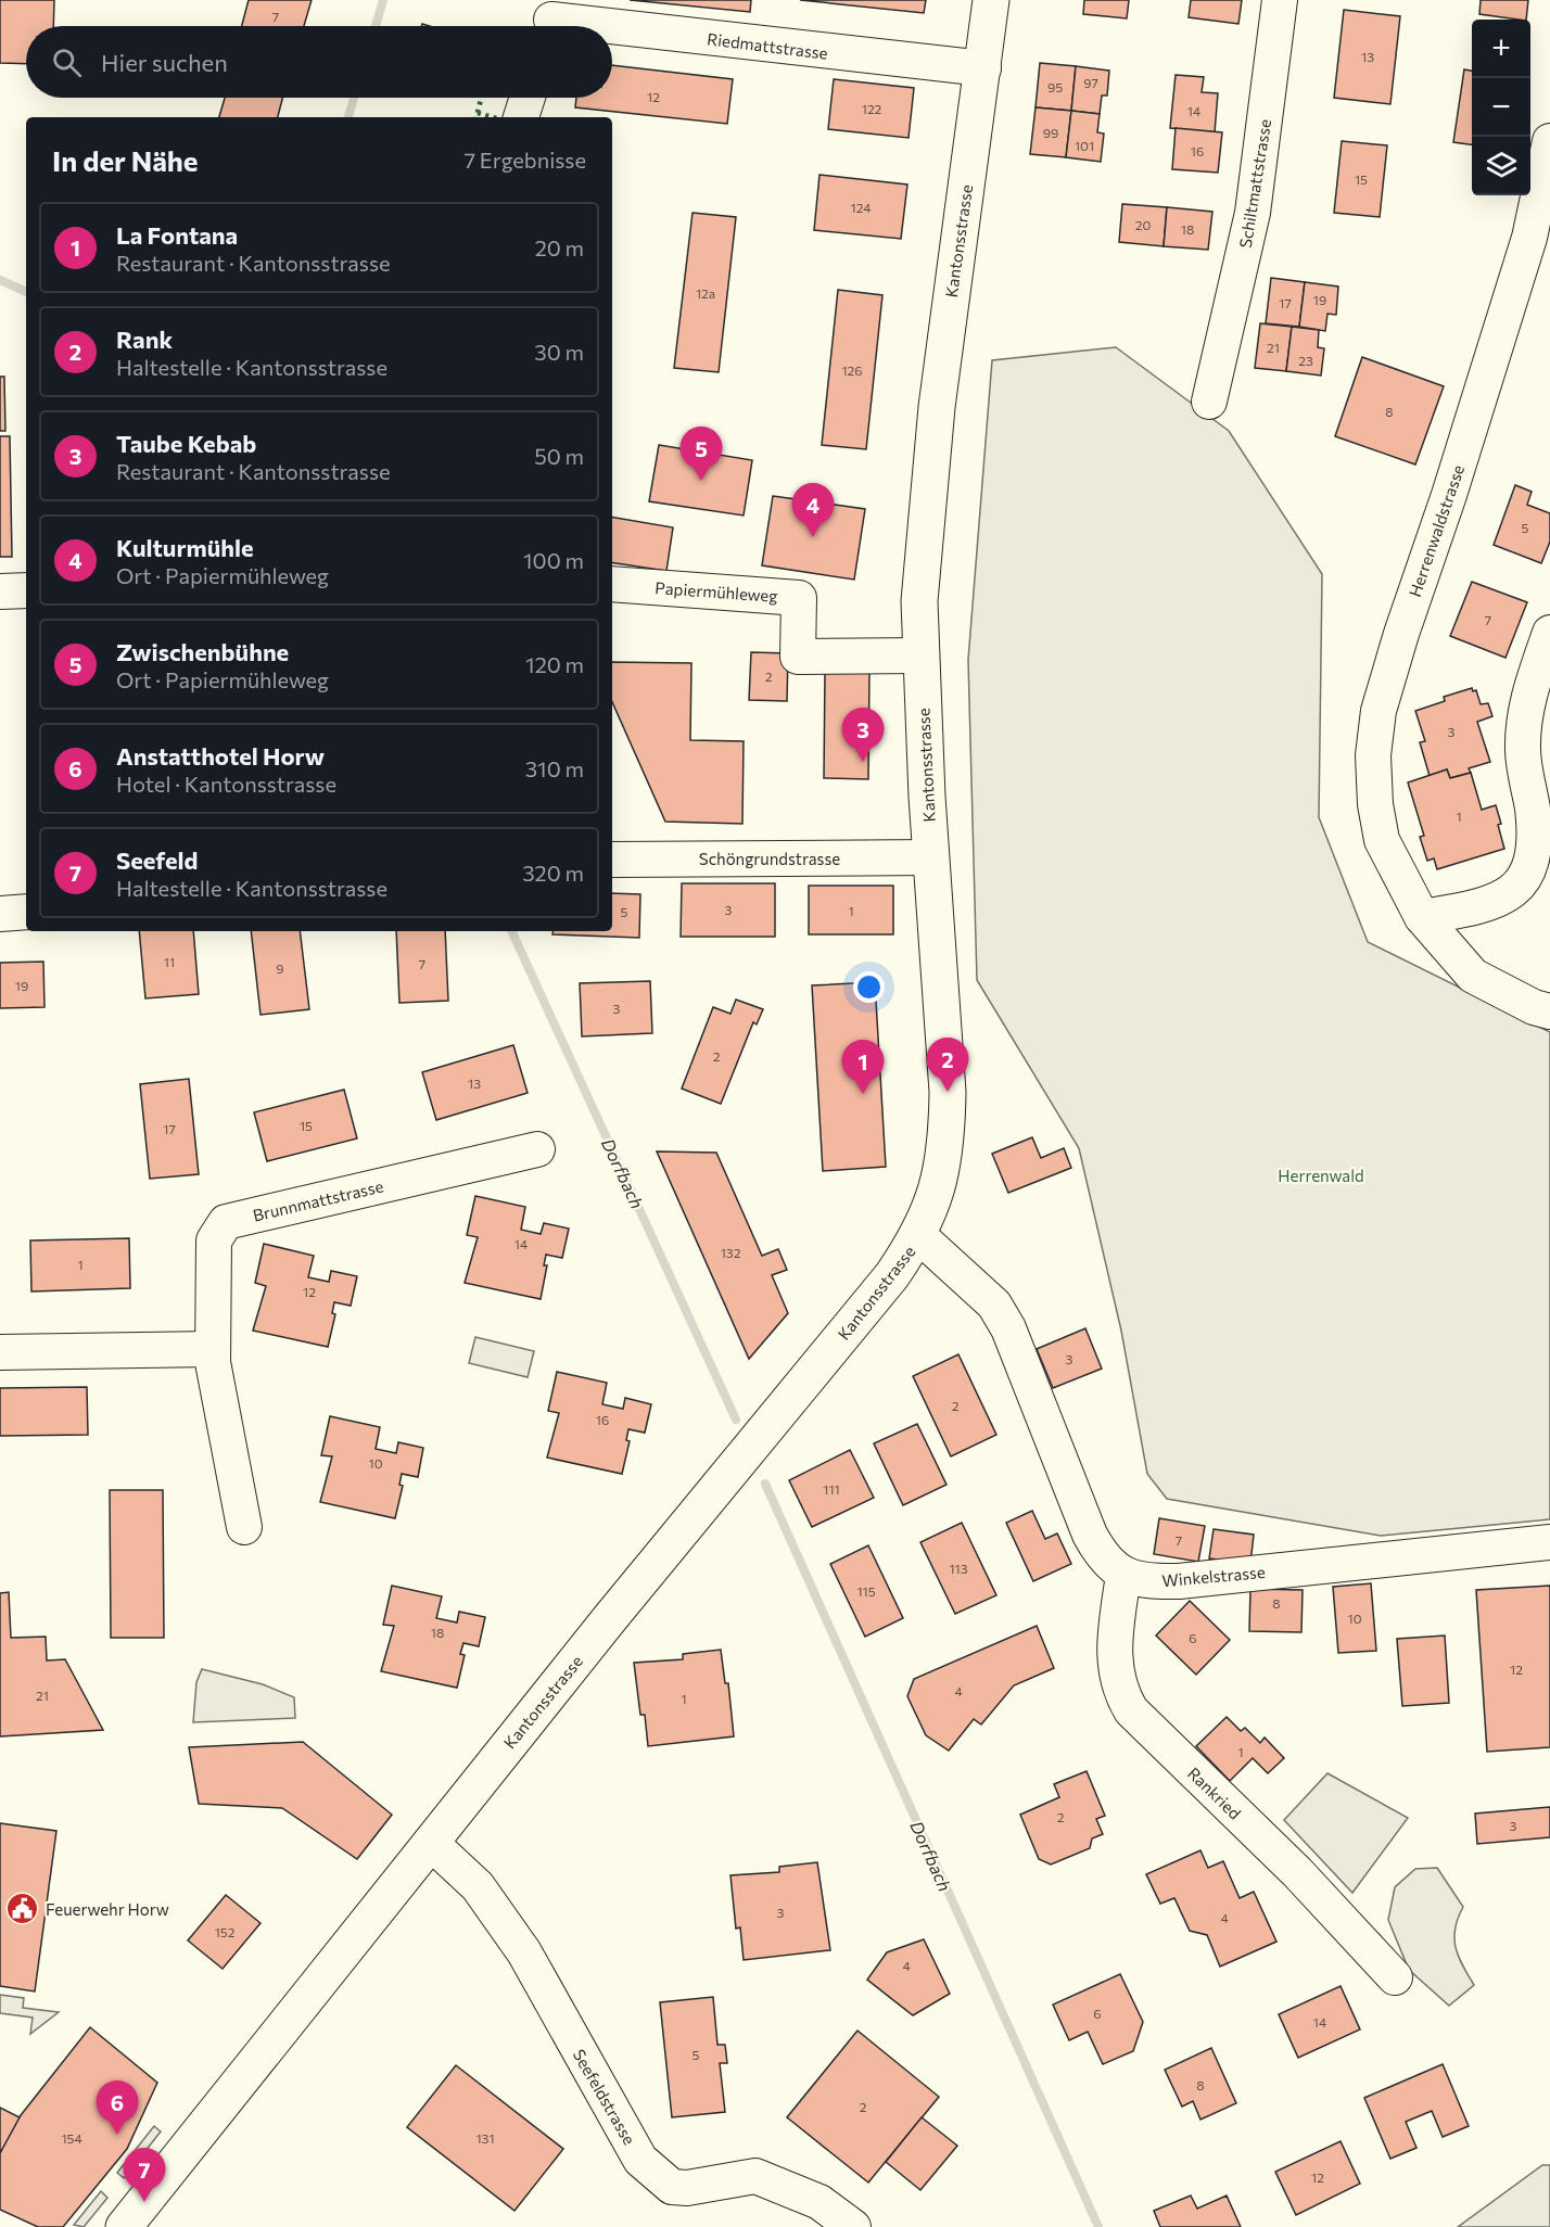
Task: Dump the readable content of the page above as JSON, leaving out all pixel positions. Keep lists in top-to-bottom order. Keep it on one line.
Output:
{"streets":{"main road":["Kantonsstrasse"],"street":["Riedmattstrasse","Schiltmattstrasse","Herrenwaldstrasse","Papiermühleweg","Schöngrundstrasse","Brunnmattstrasse","Winkelstrasse","Rankried","Seefeldstrasse"]},"crossings":[["Riedmattstrasse","Kantonsstrasse"],["Kantonsstrasse","Papiermühleweg"],["Kantonsstrasse","Schöngrundstrasse"],["Kantonsstrasse","Seefeldstrasse"],["Winkelstrasse","Rankried"]],"water":["Dorfbach"],"parks":["Herrenwald"],"places":{"public building":["Feuerwehr Horw"]},"house_numbers":["7","13","97","95","12","122","14","99","101","16","15","124","20","18","12a","19","17","21","23","126","8","5","7","2","3","1","3","1","5","11","7","9","19","3","2","13","15","17","14","132","1","12","3","2","16","10","111","7","113","115","8","10","18","6","12","4","21","1","1","2","3","3","4","152","4","6","14","5","8","2","154","131","12"],"page":{"map_buttons":["+","−"],"search":"Hier suchen","heading":["In der Nähe","7 Ergebnisse"],"list":[{"mark":"1","name":"La Fontana","note":"Restaurant · Kantonsstrasse","value":"20 m"},{"mark":"2","name":"Rank","note":"Haltestelle · Kantonsstrasse","value":"30 m"},{"mark":"3","name":"Taube Kebab","note":"Restaurant · Kantonsstrasse","value":"50 m"},{"mark":"4","name":"Kulturmühle","note":"Ort · Papiermühleweg","value":"100 m"},{"mark":"5","name":"Zwischenbühne","note":"Ort · Papiermühleweg","value":"120 m"},{"mark":"6","name":"Anstatthotel Horw","note":"Hotel · Kantonsstrasse","value":"310 m"},{"mark":"7","name":"Seefeld","note":"Haltestelle · Kantonsstrasse","value":"320 m"}],"pins":["5","4","3","2","1","6","7"]}}
